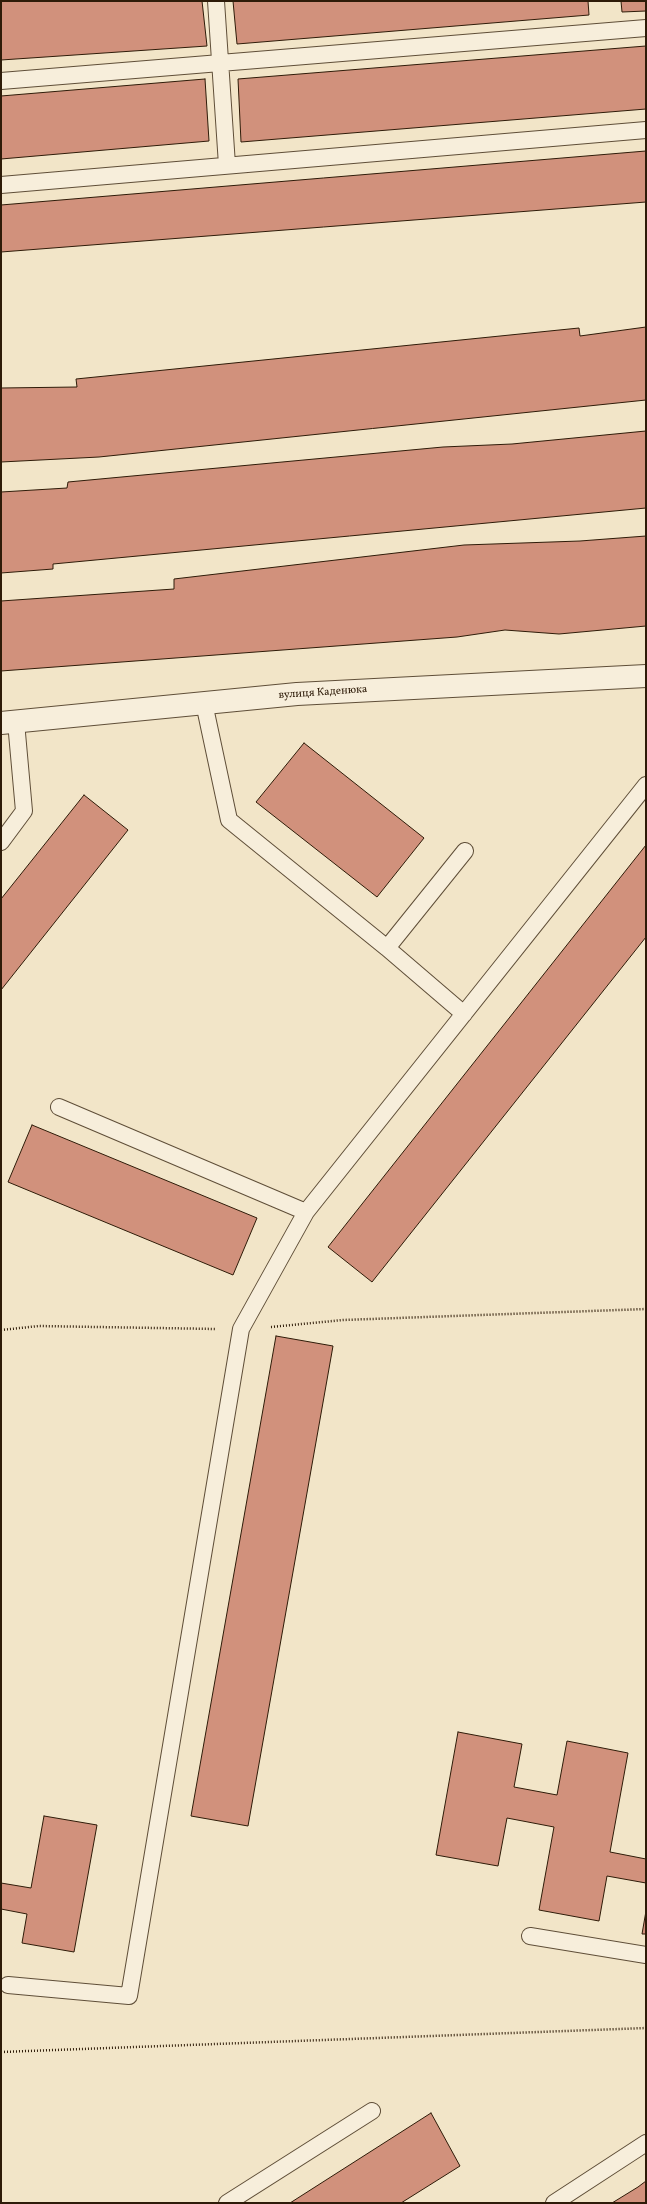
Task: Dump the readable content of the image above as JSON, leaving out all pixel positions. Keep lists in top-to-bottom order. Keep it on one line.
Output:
{"streets":{"street":["вулиця Каденюка"]}}
